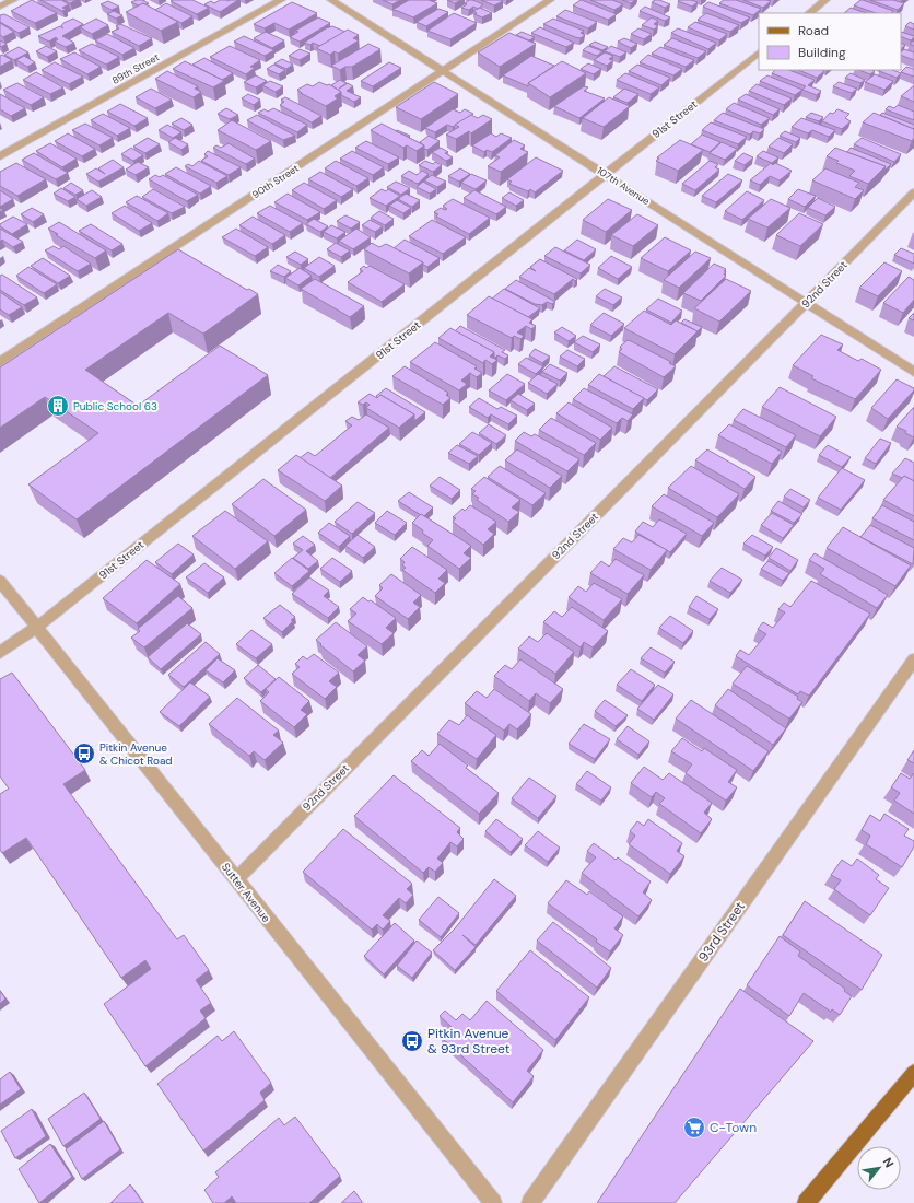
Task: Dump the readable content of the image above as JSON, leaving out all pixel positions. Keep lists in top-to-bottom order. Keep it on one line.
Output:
{"streets":{"street":["89th Street","91st Street","90th Street","107th Avenue","92nd Street","Sutter Avenue","93rd Street"]},"crossings":[["91st Street","107th Avenue"],["91st Street","Sutter Avenue"],["90th Street","107th Avenue"],["107th Avenue","92nd Street"],["92nd Street","Sutter Avenue"]],"places":{"building":["Public School 63"],"bus stop":["Pitkin Avenue & Chicot Road","Pitkin Avenue & 93rd Street"],"supermarket":["C-Town"]},"legend":["Road","Building"],"north":"top right"}
